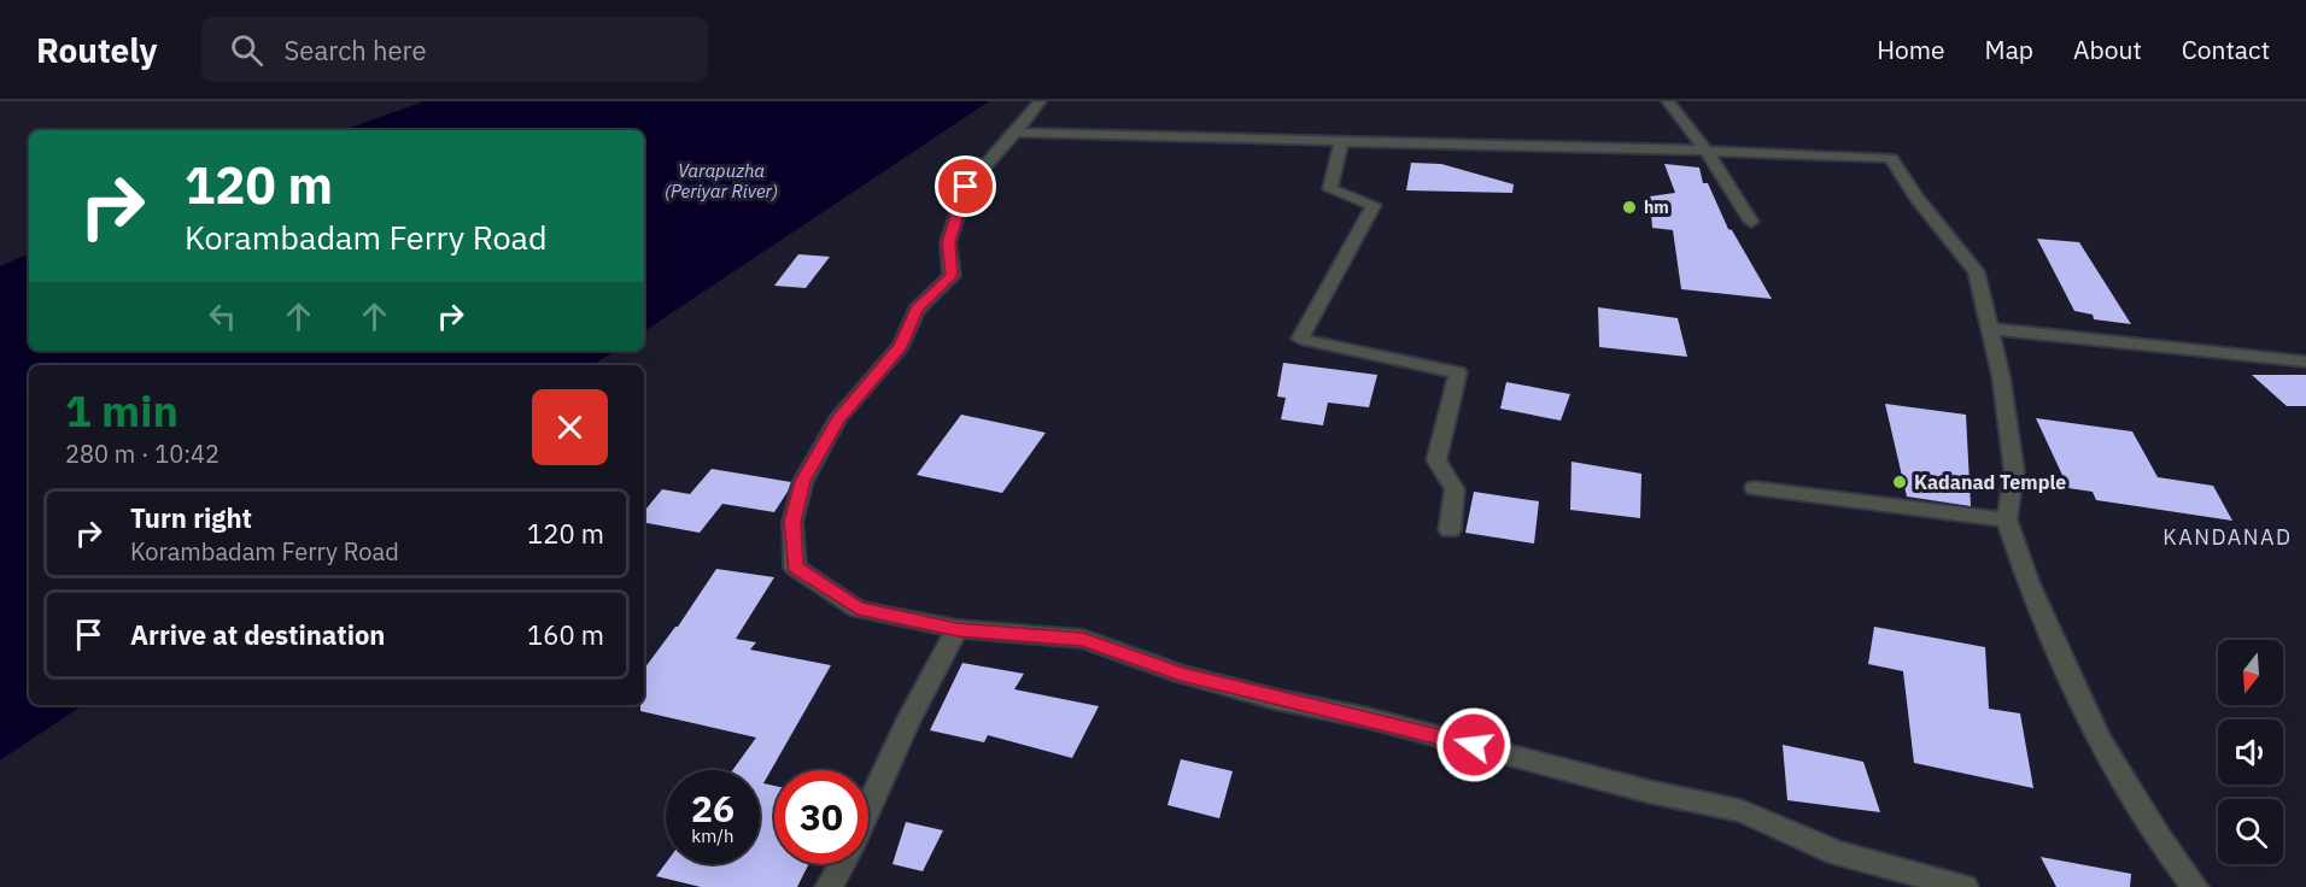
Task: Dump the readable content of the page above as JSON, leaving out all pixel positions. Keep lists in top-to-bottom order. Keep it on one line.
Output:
{"districts":["KANDANAD"],"water":["Varapuzha (Periyar River)"],"places":["hm","Kadanad Temple"],"north":"bottom","page":{"header":"Routely","search":"Search here","nav":["Home","Map","About","Contact"],"turn":["120 m","Korambadam Ferry Road"],"heading":["1 min","280 m · 10:42"],"list":[{"name":"Turn right","note":"Korambadam Ferry Road","value":"120 m"},{"name":"Arrive at destination","value":"160 m"}],"speed":"26 km/h","limit":"30"}}
